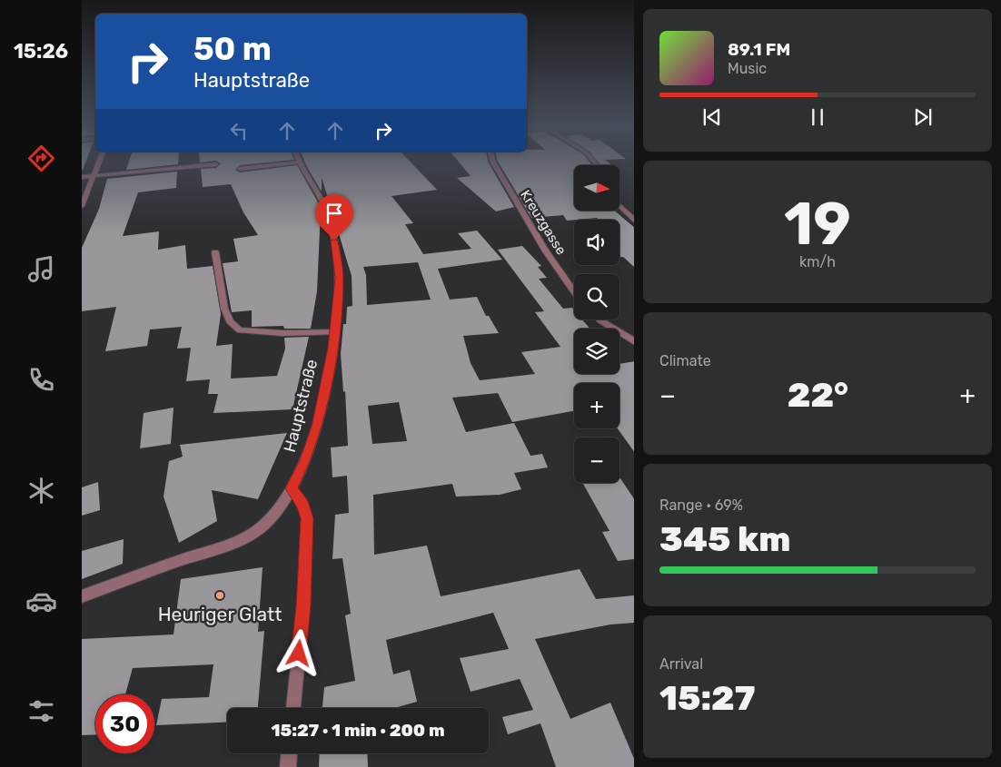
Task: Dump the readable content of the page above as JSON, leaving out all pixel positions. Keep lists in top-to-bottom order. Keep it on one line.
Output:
{"streets":{"street":["Kreuzgasse","Hauptstraße"]},"places":["Heuriger Glatt"],"north":"right","page":{"tabs":"15:26","turn":["50 m","Hauptstraße"],"song":["89.1 FM","Music"],"tile":[["19","km/h"],"Climate",["Range · 69%","345 km"],["Arrival","15:27"]],"map_buttons":["+","−"],"heat":["−","22°","+"],"limit":"30","trip":"15:27 · 1 min · 200 m"}}
